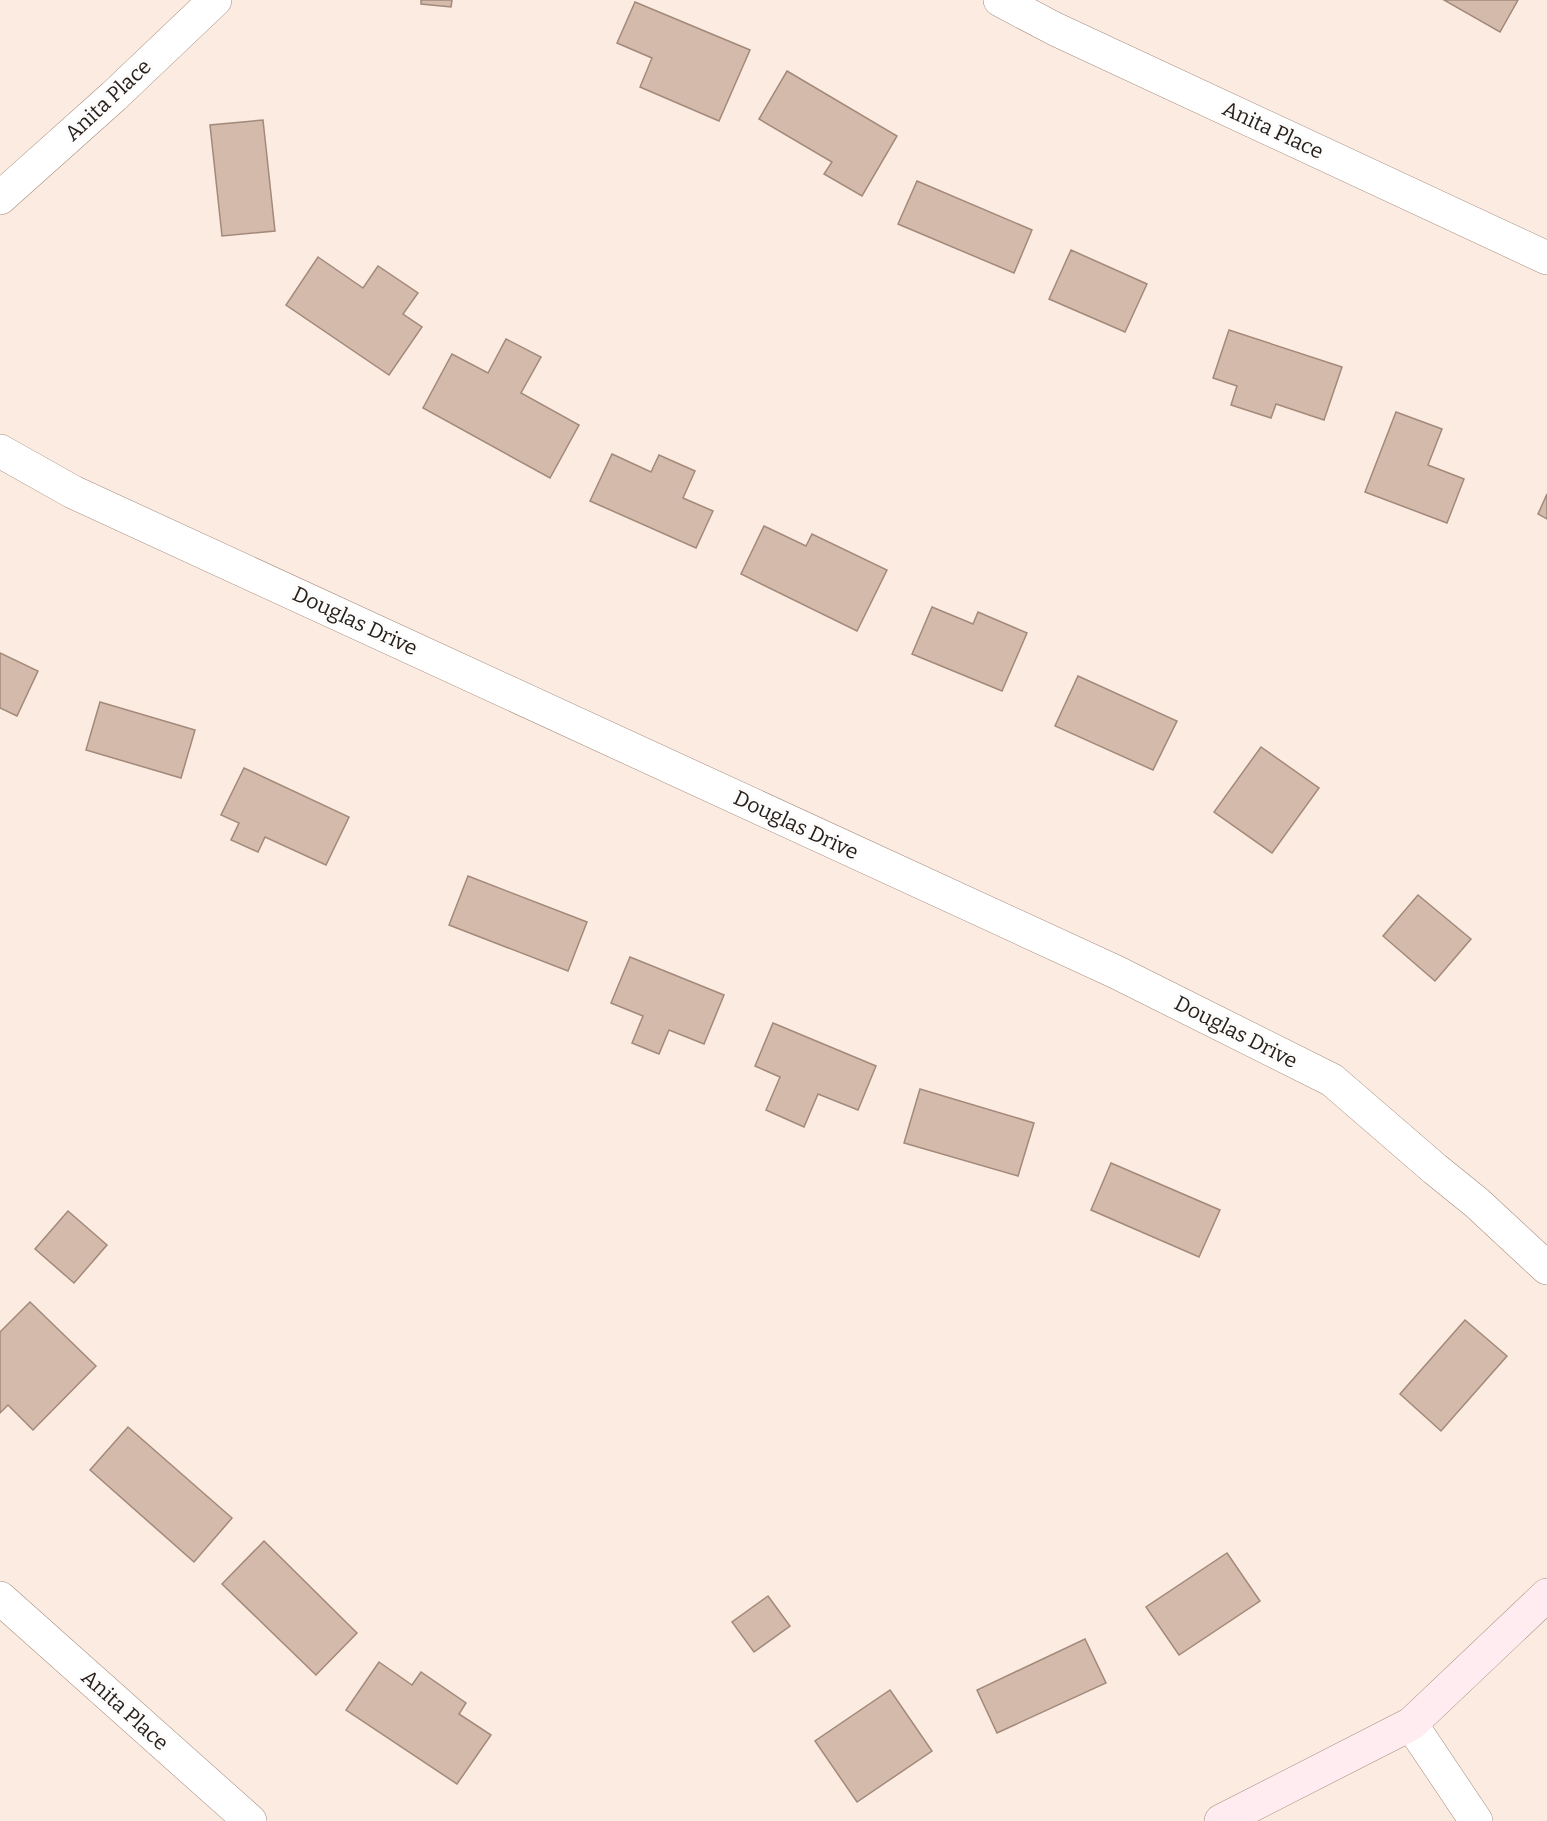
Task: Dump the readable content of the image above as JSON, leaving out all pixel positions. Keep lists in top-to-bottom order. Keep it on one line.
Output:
{"streets":{"street":["Anita Place","Douglas Drive"]}}
